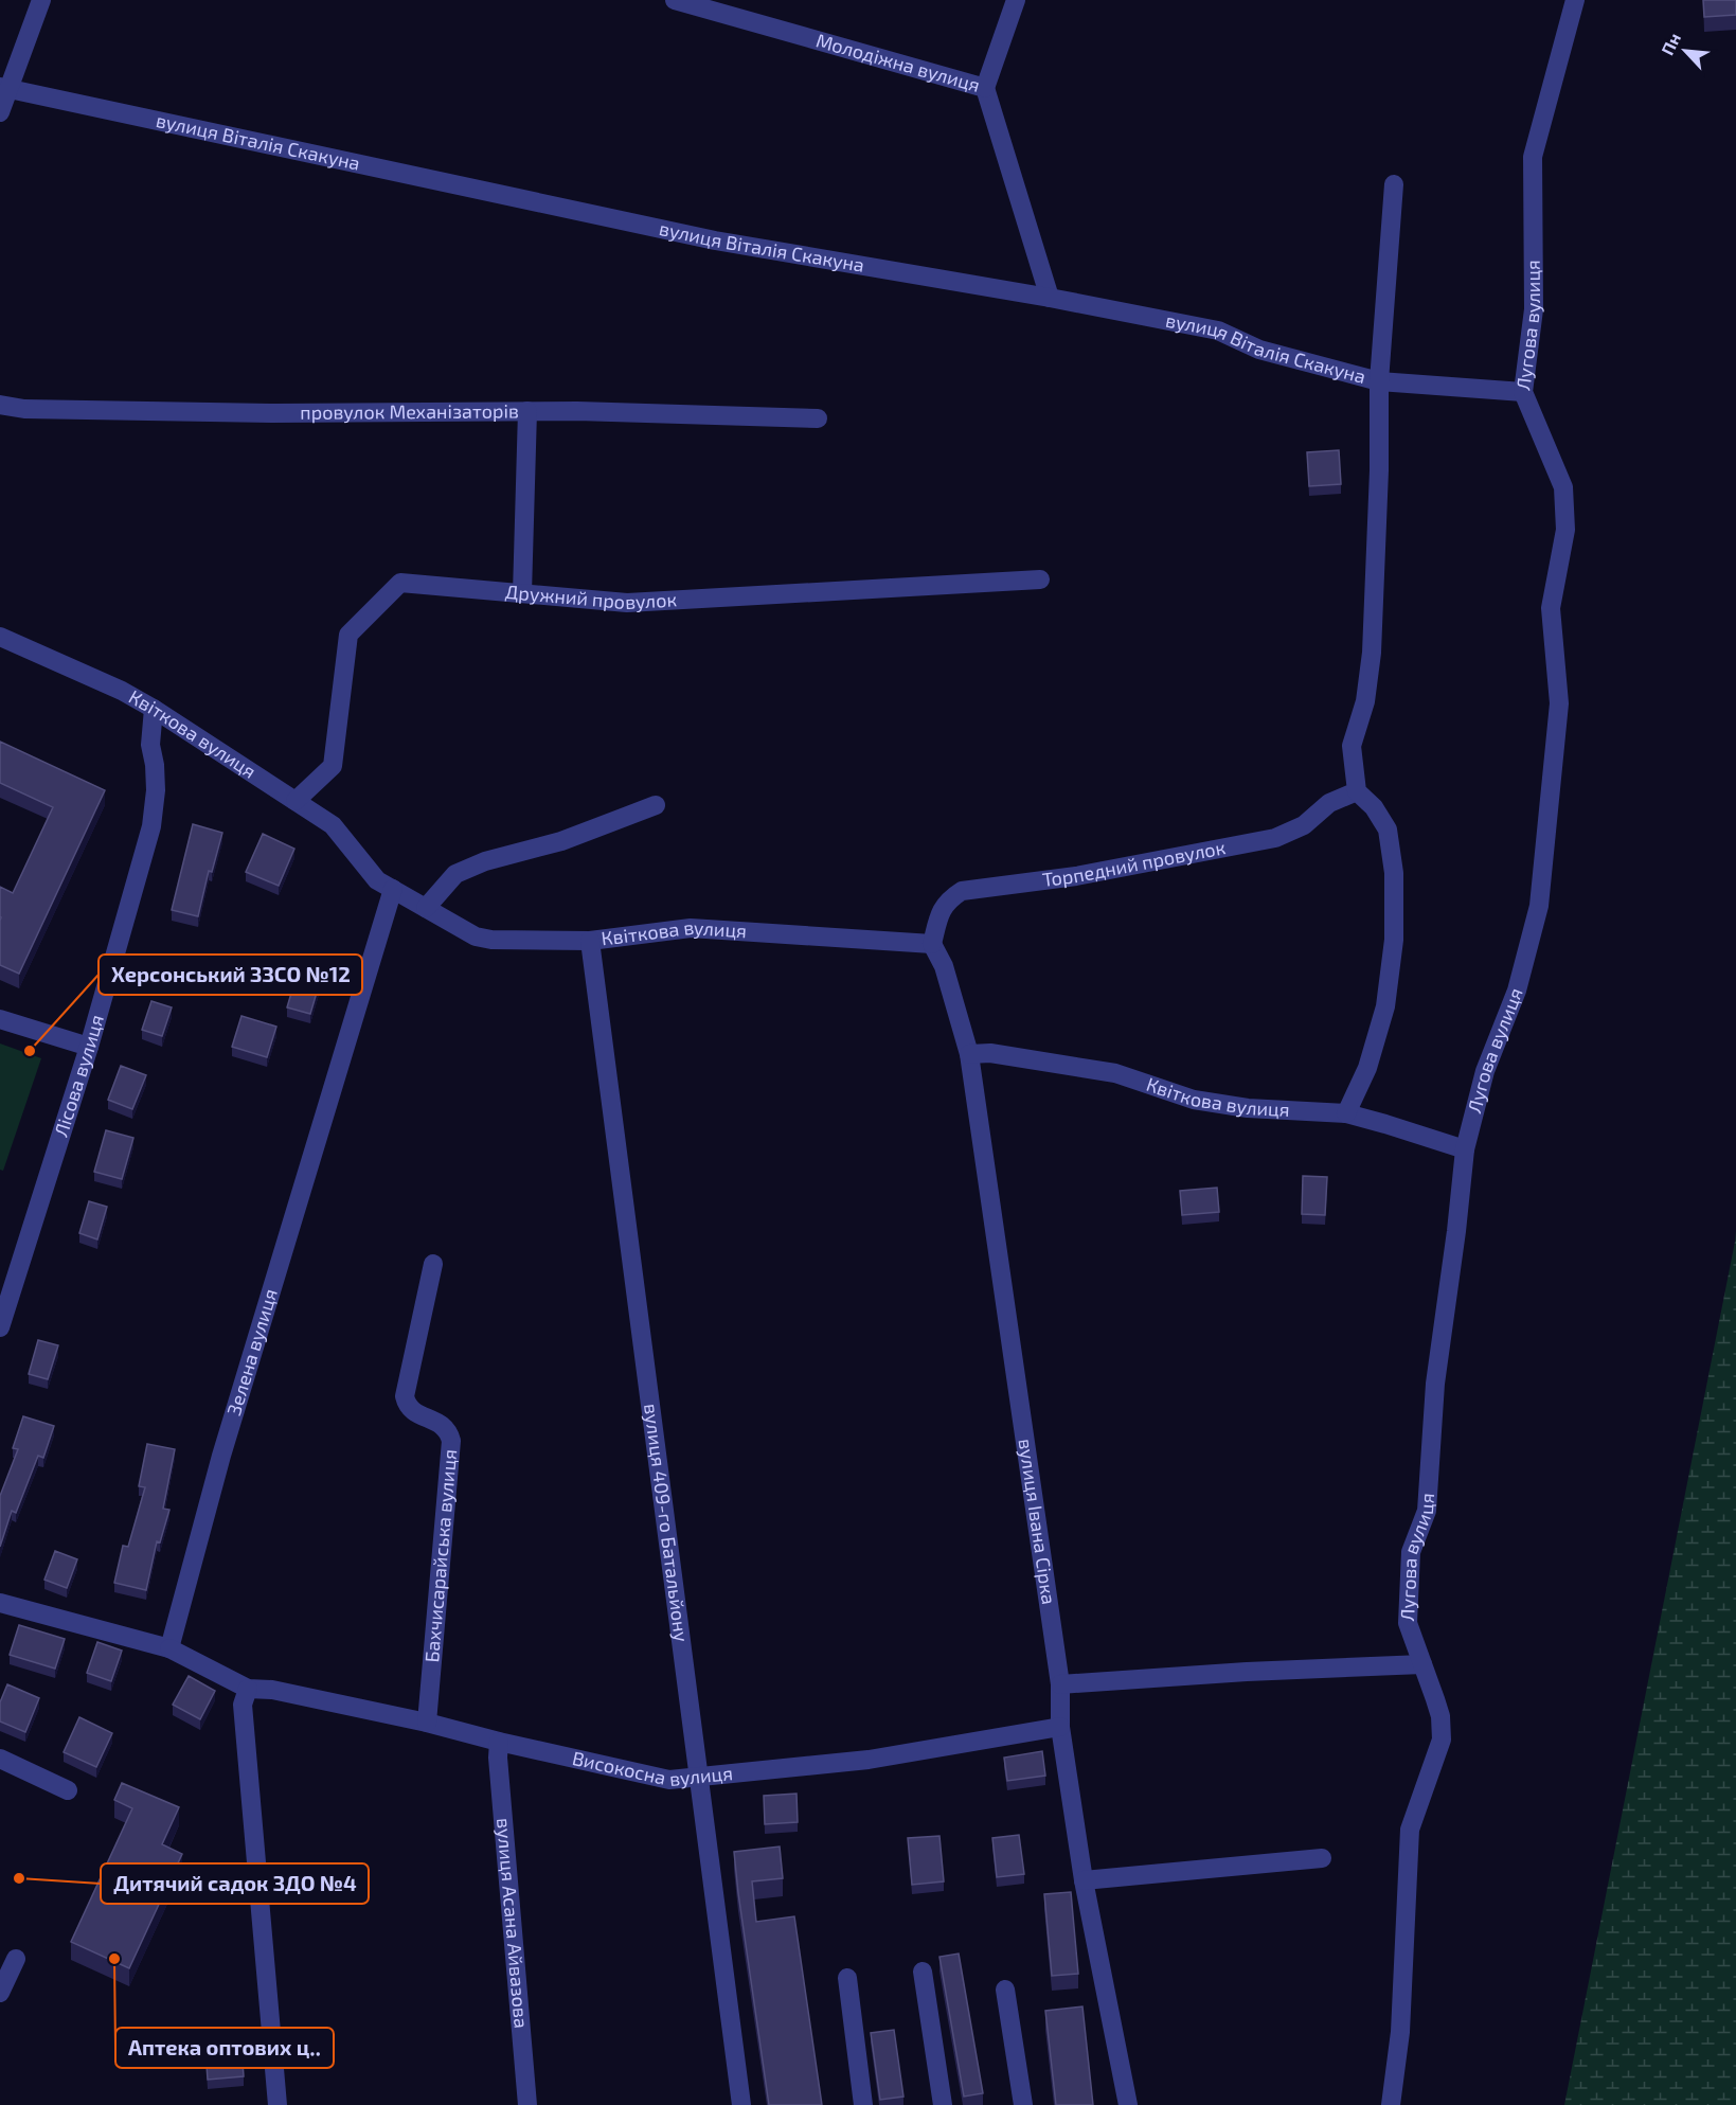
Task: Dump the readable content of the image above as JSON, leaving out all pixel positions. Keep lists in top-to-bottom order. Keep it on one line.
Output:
{"streets":{"street":["Молодіжна вулиця","вулиця Віталія Скакуна","Лугова вулиця","провулок Механізаторів","Дружний провулок","Квіткова вулиця","Торпедний провулок","Лісова вулиця","Зелена вулиця","вулиця 409-го Батальйону","вулиця Івана Сірка","Бахчисарайська вулиця","Високосна вулиця","вулиця Асана Айвазова"]},"crossings":[["Молодіжна вулиця","вулиця Віталія Скакуна"],["вулиця Віталія Скакуна","Лугова вулиця"],["Лугова вулиця","Квіткова вулиця"],["Дружний провулок","Квіткова вулиця"],["Квіткова вулиця","Торпедний провулок"],["Квіткова вулиця","Лісова вулиця"],["Квіткова вулиця","Зелена вулиця"],["Квіткова вулиця","вулиця 409-го Батальйону"],["Квіткова вулиця","вулиця Івана Сірка"],["Торпедний провулок","вулиця Івана Сірка"],["Зелена вулиця","Високосна вулиця"],["вулиця 409-го Батальйону","Високосна вулиця"],["вулиця Івана Сірка","Високосна вулиця"],["Бахчисарайська вулиця","Високосна вулиця"],["Високосна вулиця","вулиця Асана Айвазова"]],"places":["Херсонський ЗЗСО №12","Дитячий садок ЗДО №4","Аптека оптових ц‥"],"north":"top left"}
